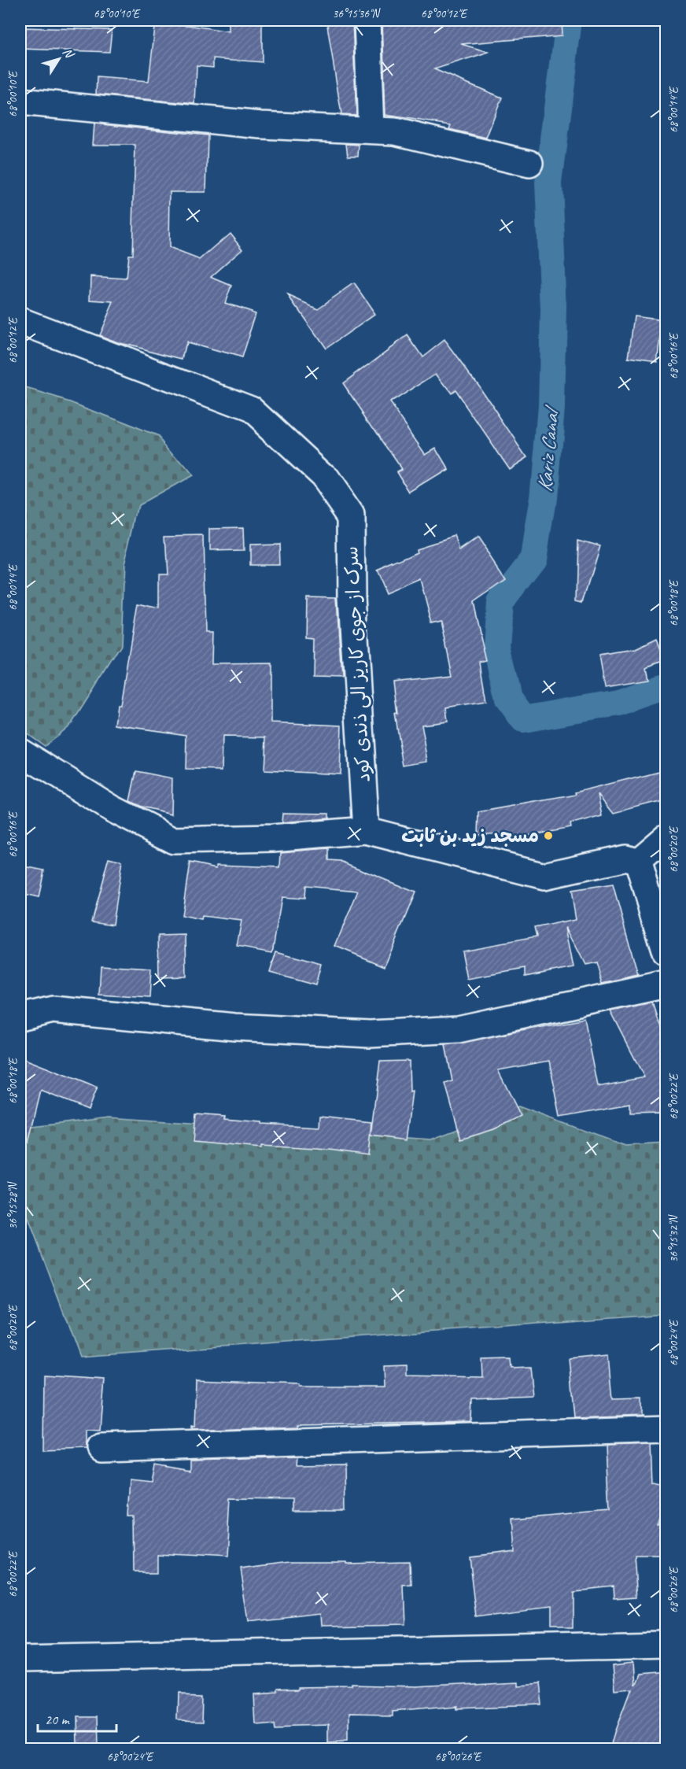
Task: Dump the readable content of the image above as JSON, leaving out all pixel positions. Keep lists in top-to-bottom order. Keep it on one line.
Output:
{"streets":{"street":["سرک از جوی کاریز الی ذندی کود"]},"water":["Kariz Canal"],"places":["مسجد زید بن ثابت"],"scale_bar":"20 m","north":"top right","coordinates":["68°00'10\"E","36°15'36\"N","68°00'12\"E","68°00'14\"E","68°00'16\"E","68°00'18\"E","68°00'20\"E","68°00'22\"E","36°15'28\"N","36°15'32\"N","68°00'24\"E","68°00'26\"E"]}
